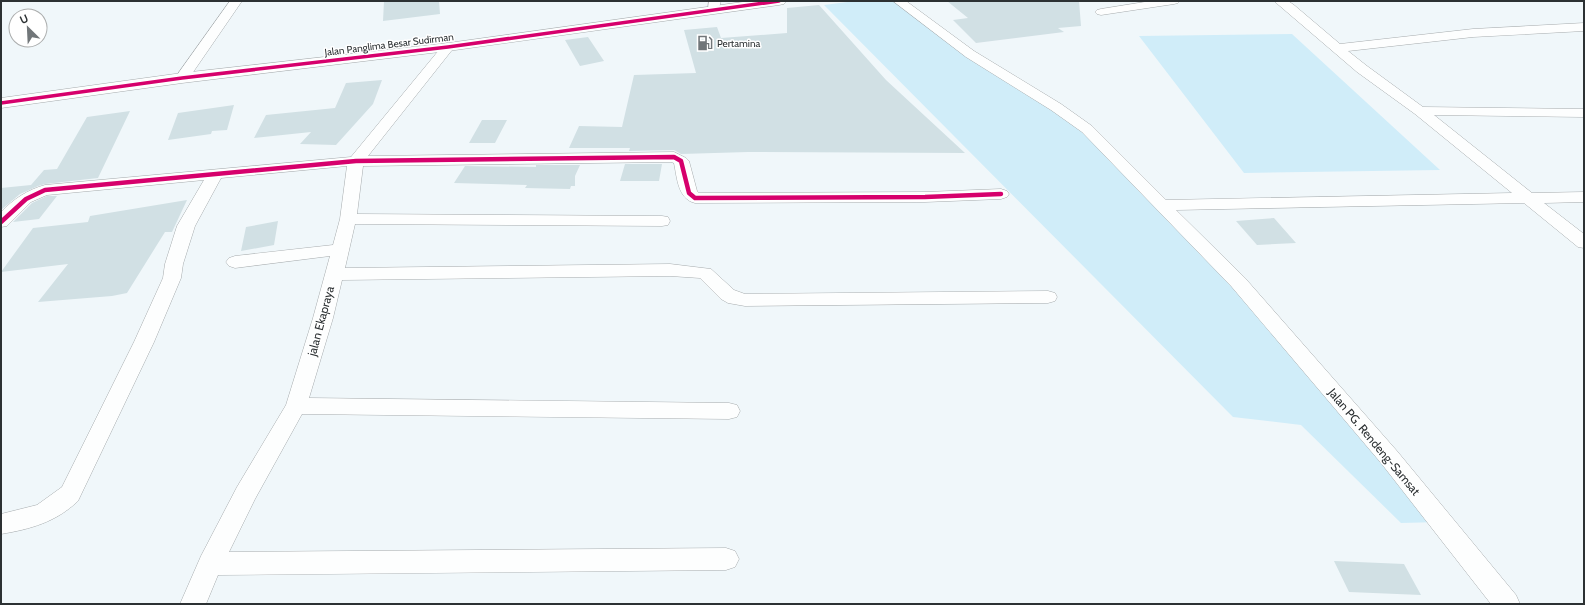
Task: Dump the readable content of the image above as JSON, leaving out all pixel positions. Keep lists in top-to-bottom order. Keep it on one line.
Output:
{"streets":{"main road":["Jalan Panglima Besar Sudirman"],"street":["jalan Ekapraya","Jalan PG. Rendeng-Samsat"]},"places":{"fuel station":["Pertamina"]},"north":"top left"}
